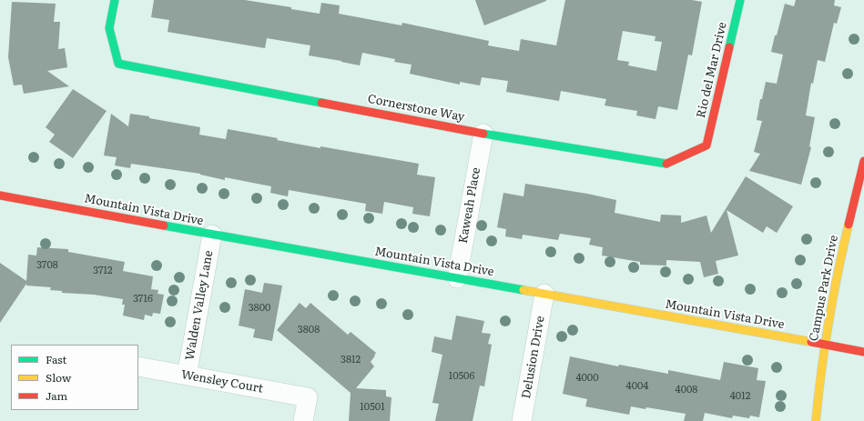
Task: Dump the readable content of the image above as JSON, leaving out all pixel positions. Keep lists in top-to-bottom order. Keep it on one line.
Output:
{"streets":{"street":["Rio del Mar Drive","Cornerstone Way","Kaweah Place","Mountain Vista Drive","Campus Park Drive","Walden Valley Lane","Delusion Drive","Wensley Court"]},"crossings":[["Rio del Mar Drive","Cornerstone Way"],["Cornerstone Way","Kaweah Place"],["Kaweah Place","Mountain Vista Drive"],["Mountain Vista Drive","Campus Park Drive"],["Mountain Vista Drive","Walden Valley Lane"],["Mountain Vista Drive","Delusion Drive"],["Walden Valley Lane","Wensley Court"]],"house_numbers":["3708","3712","3716","3800","3808","3812","10506","4000","4004","4008","4012","10501"],"legend":["Fast","Slow","Jam"]}
